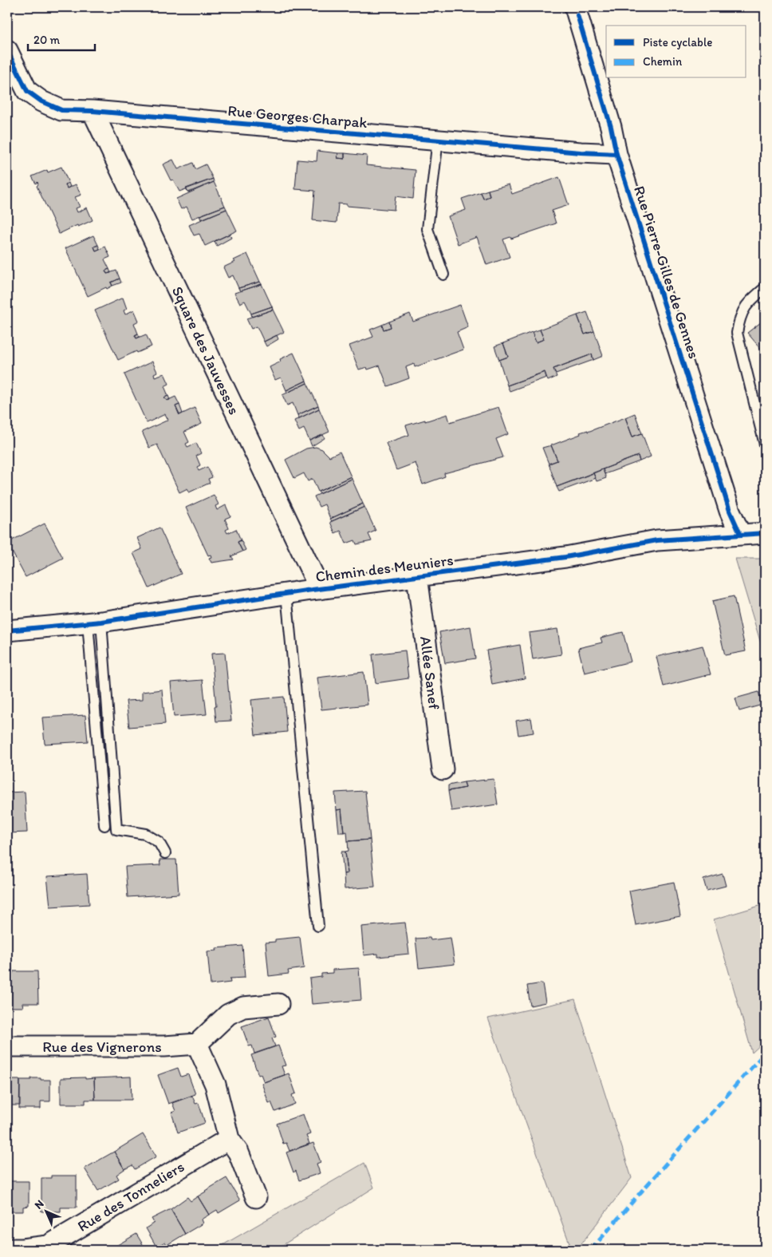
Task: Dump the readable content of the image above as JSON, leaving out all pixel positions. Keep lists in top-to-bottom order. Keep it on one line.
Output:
{"streets":{"street":["Rue Georges Charpak","Rue Pierre-Gilles de Gennes","Square des Jauvesses","Chemin des Meuniers","Allée Sanef","Rue des Vignerons","Rue des Tonneliers"]},"crossings":[["Rue Georges Charpak","Rue Pierre-Gilles de Gennes"],["Rue Georges Charpak","Square des Jauvesses"],["Rue Pierre-Gilles de Gennes","Chemin des Meuniers"],["Square des Jauvesses","Chemin des Meuniers"],["Chemin des Meuniers","Allée Sanef"]],"legend":["Piste cyclable","Chemin"],"scale_bar":"20 m","north":"top left"}
